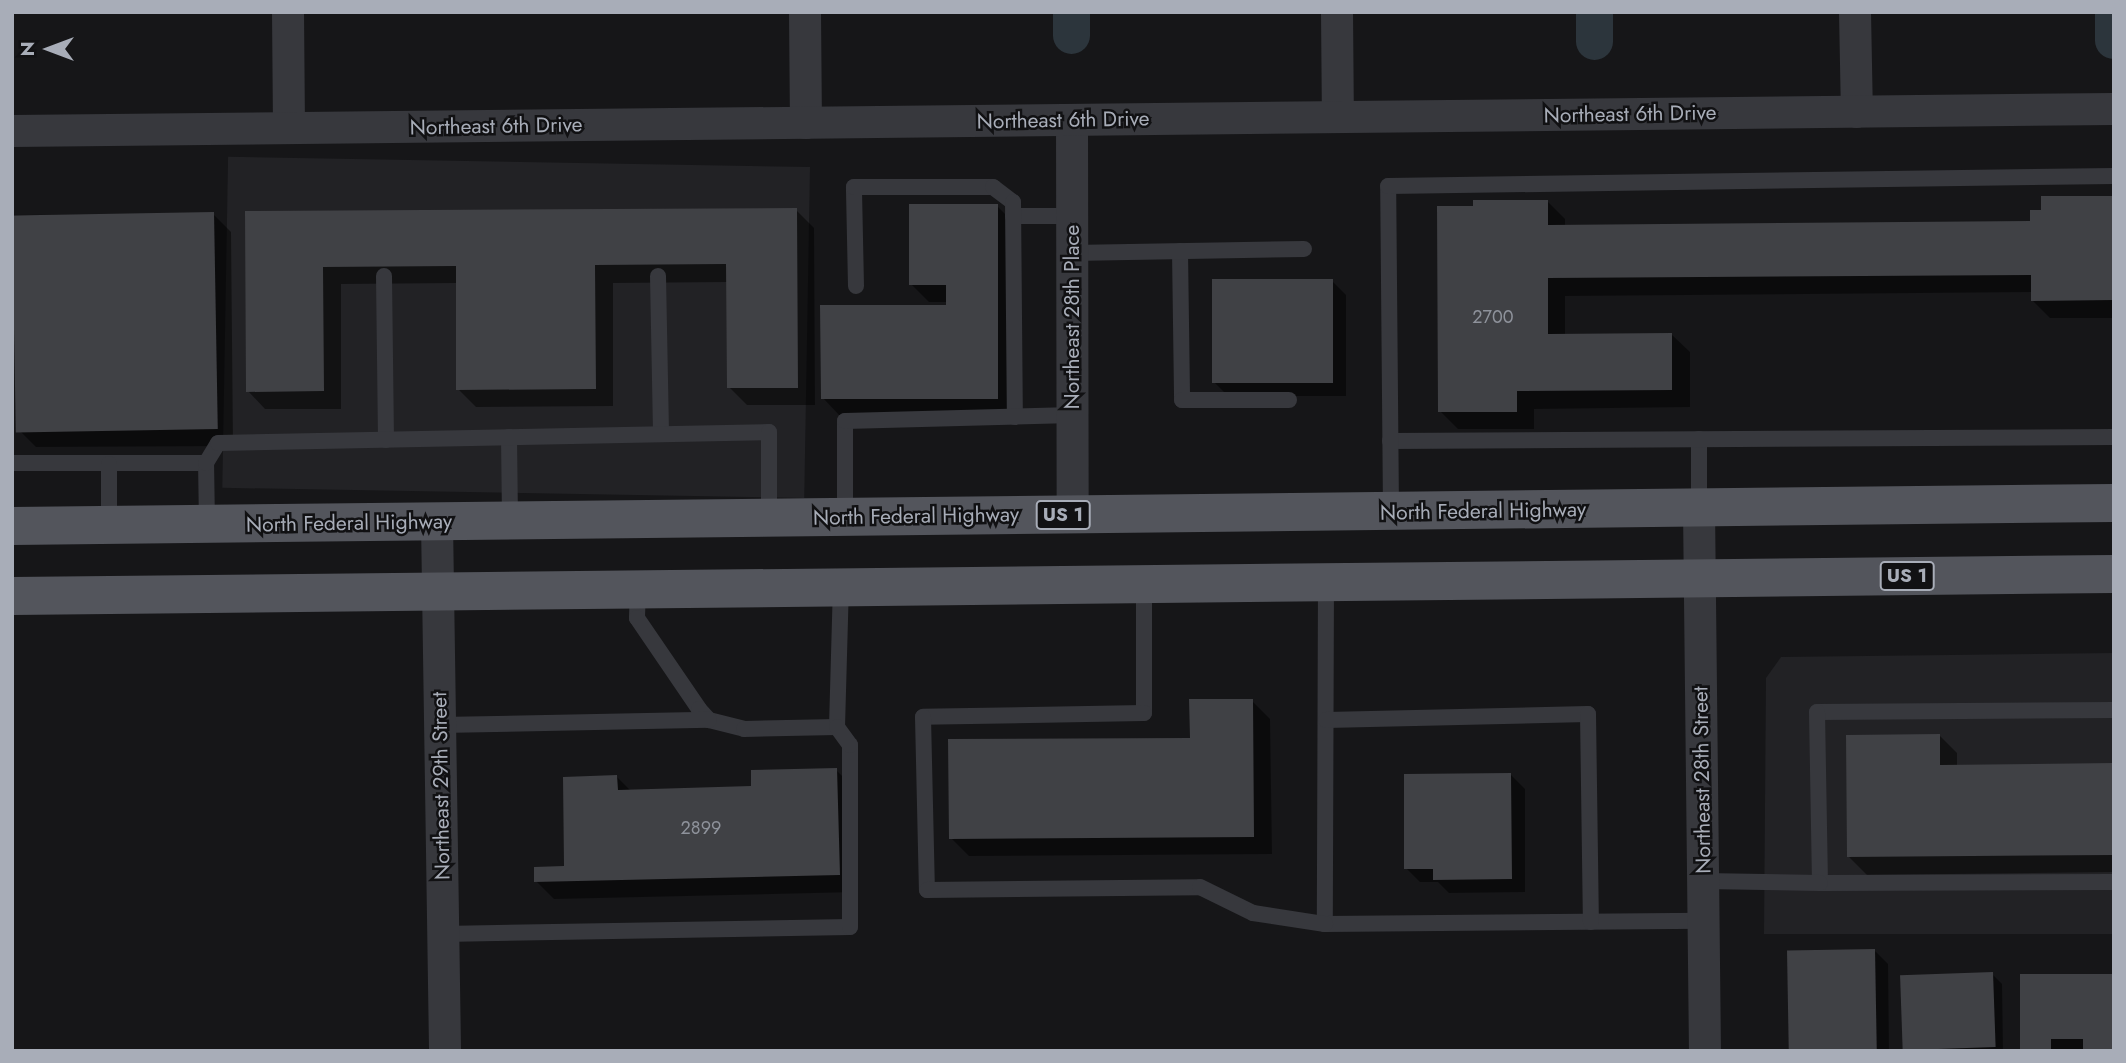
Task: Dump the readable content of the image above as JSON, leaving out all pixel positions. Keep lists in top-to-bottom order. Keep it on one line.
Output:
{"streets":{"main road":["North Federal Highway","US 1"],"street":["Northeast 6th Drive","Northeast 28th Place","Northeast 28th Street","Northeast 29th Street"]},"crossings":[["Northeast 6th Drive","Northeast 28th Place"],["Northeast 28th Place","North Federal Highway"],["North Federal Highway","Northeast 28th Street"],["North Federal Highway","Northeast 29th Street"],["US 1","Northeast 28th Street"],["US 1","Northeast 29th Street"]],"house_numbers":["2700","2899"],"north":"left"}
